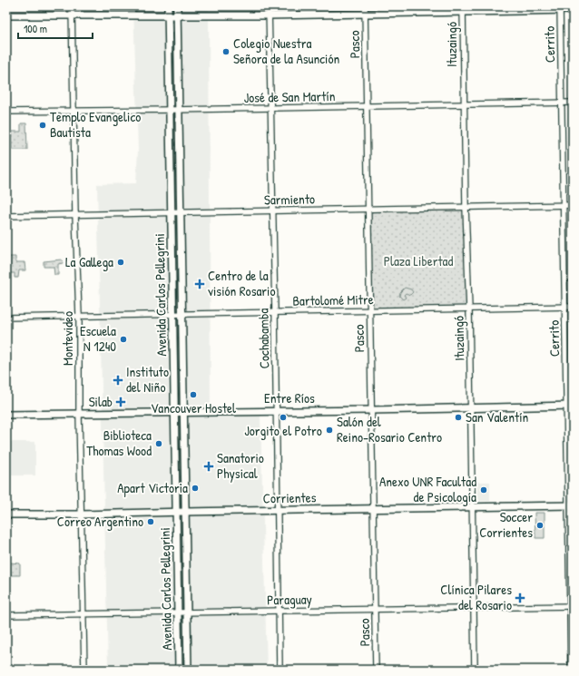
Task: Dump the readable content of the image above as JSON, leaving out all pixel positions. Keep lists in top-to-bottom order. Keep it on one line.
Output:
{"streets":{"main road":["Avenida Carlos Pellegrini","Entre Ríos","Corrientes"],"street":["Pasco","Ituzaingó","Cerrito","José de San Martín","Sarmiento","Bartolomé Mitre","Montevideo","Cochabamba","Paraguay"]},"crossings":[["Pasco","José de San Martín"],["Pasco","Sarmiento"],["Pasco","Bartolomé Mitre"],["Pasco","Entre Ríos"],["Pasco","Corrientes"],["Pasco","Paraguay"],["Ituzaingó","José de San Martín"],["Ituzaingó","Sarmiento"],["Ituzaingó","Bartolomé Mitre"],["Ituzaingó","Entre Ríos"],["Ituzaingó","Corrientes"],["Ituzaingó","Paraguay"],["Cerrito","José de San Martín"],["Cerrito","Sarmiento"],["Cerrito","Bartolomé Mitre"],["Cerrito","Entre Ríos"],["Cerrito","Corrientes"],["Cerrito","Paraguay"],["José de San Martín","Avenida Carlos Pellegrini"],["José de San Martín","Montevideo"],["José de San Martín","Cochabamba"],["Sarmiento","Avenida Carlos Pellegrini"],["Sarmiento","Montevideo"],["Sarmiento","Cochabamba"],["Avenida Carlos Pellegrini","Bartolomé Mitre"],["Avenida Carlos Pellegrini","Entre Ríos"],["Avenida Carlos Pellegrini","Corrientes"],["Avenida Carlos Pellegrini","Paraguay"],["Bartolomé Mitre","Montevideo"],["Bartolomé Mitre","Cochabamba"],["Montevideo","Entre Ríos"],["Montevideo","Corrientes"],["Montevideo","Paraguay"],["Cochabamba","Entre Ríos"],["Cochabamba","Corrientes"],["Cochabamba","Paraguay"]],"parks":["Plaza Libertad"],"places":{"other":["Colegio Nuestra Señora de la Asunción","Templo Evangelico Bautista","La Gallega","Escuela N 1240","Vancouver Hostel","Jorgito el Potro","San Valentín","Salón del Reino-Rosario Centro","Biblioteca Thomas Wood","Apart Victoria","Anexo UNR Facultad de Psicología","Correo Argentino","Soccer Corrientes"],"health":["Centro de la visión Rosario","Instituto del Niño","Silab","Sanatorio Physical","Clínica Pilares del Rosario"]},"scale_bar":"100 m"}
